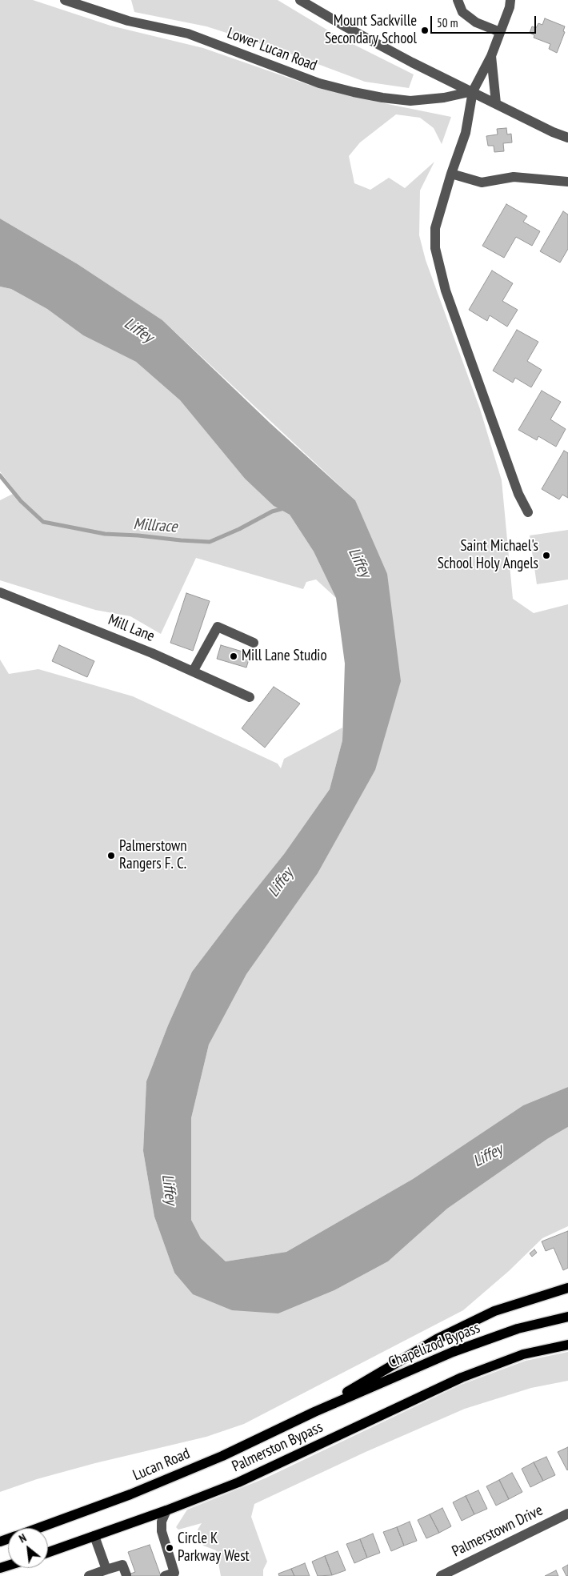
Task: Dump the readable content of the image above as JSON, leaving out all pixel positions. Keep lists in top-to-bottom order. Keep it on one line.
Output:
{"streets":{"main road":["Chapelizod Bypass","Palmerston Bypass","Lucan Road"],"street":["Lower Lucan Road","Mill Lane","Palmerstown Drive"]},"crossings":[["Chapelizod Bypass","Lucan Road"]],"water":["Liffey","Millrace"],"places":["Mount Sackville Secondary School","Saint Michael's School Holy Angels","Mill Lane Studio","Palmerstown Rangers F. C.","Circle K Parkway West"],"scale_bar":"50 m","north":"top left"}
